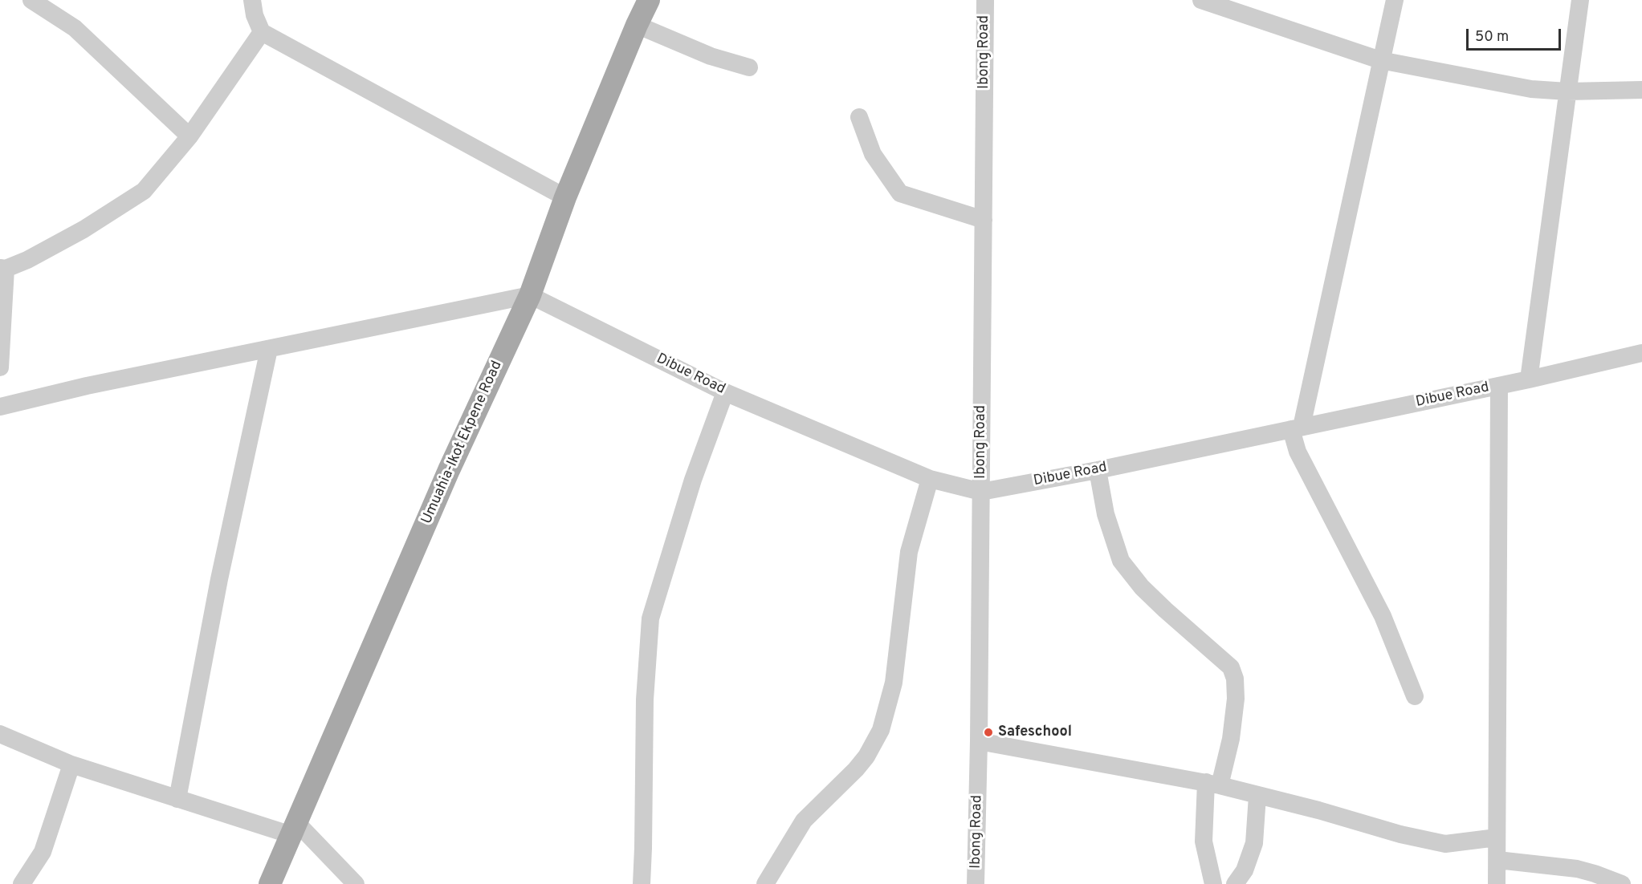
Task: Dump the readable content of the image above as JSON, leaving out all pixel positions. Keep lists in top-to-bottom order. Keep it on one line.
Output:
{"streets":{"main road":["Umuahia-Ikot Ekpene Road"],"street":["Ibong Road","Dibue Road"]},"crossings":[["Ibong Road","Dibue Road"],["Dibue Road","Umuahia-Ikot Ekpene Road"]],"places":["Safeschool"],"scale_bar":"50 m"}
